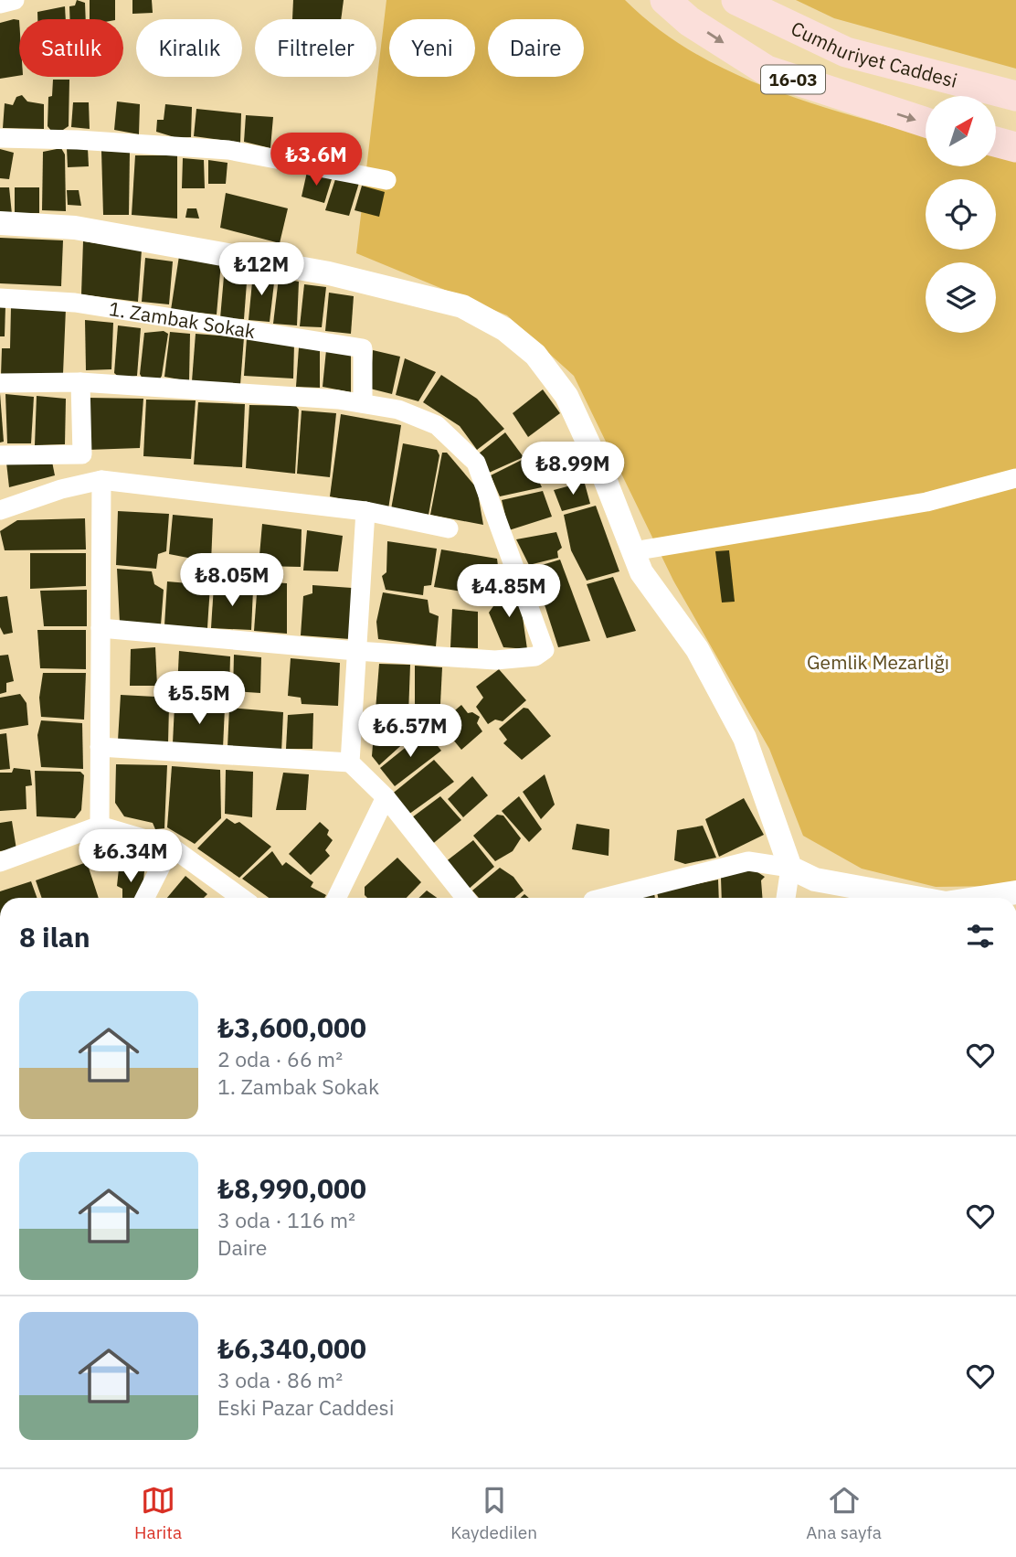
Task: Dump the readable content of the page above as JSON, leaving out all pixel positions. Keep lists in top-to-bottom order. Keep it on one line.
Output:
{"streets":{"main road":["Cumhuriyet Caddesi","16-03"],"street":["1. Zambak Sokak"]},"parks":["Gemlik Mezarlığı"],"north":"top right","page":{"chip":["Satılık","Kiralık","Filtreler","Yeni","Daire"],"price":["₺3.6M","₺12M","₺8.99M","₺8.05M","₺4.85M","₺5.5M","₺6.57M","₺6.34M"],"heading":"8 ilan","list":[{"name":"₺3,600,000","note":"2 oda · 66 m² · 1. Zambak Sokak"},{"name":"₺8,990,000","note":"3 oda · 116 m² · Daire"},{"name":"₺6,340,000","note":"3 oda · 86 m² · Eski Pazar Caddesi"}],"tabs":["Harita","Kaydedilen","Ana sayfa"]}}
